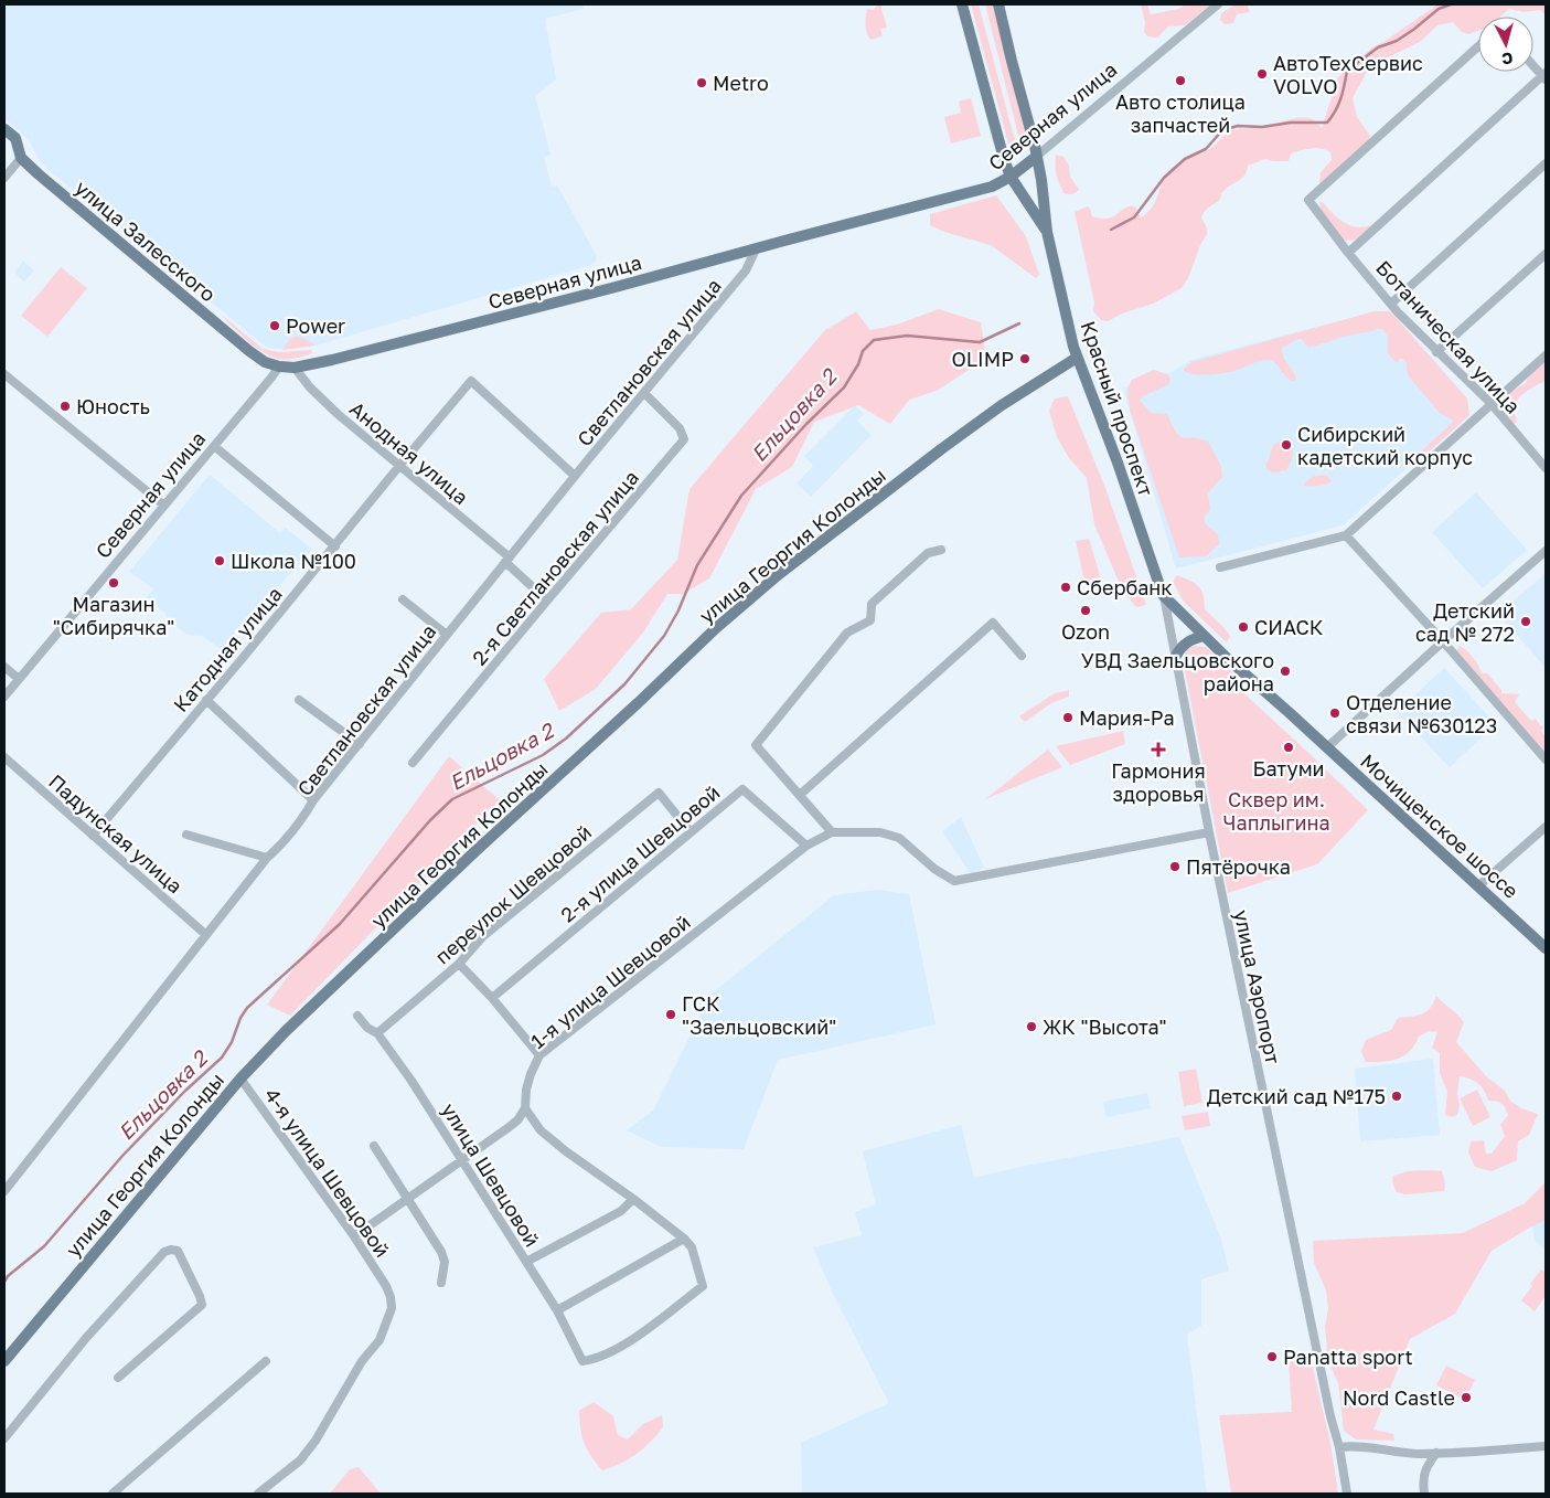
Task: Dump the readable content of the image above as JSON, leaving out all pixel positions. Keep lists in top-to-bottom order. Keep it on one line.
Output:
{"streets":{"main road":["Северная улица","улица Залесского","Красный проспект","улица Георгия Колонды","Мочищенское шоссе"],"street":["Ботаническая улица","Светлановская улица","Анодная улица","2-я Светлановская улица","Катодная улица","Падунская улица","2-я улица Шевцовой","переулок Шевцовой","1-я улица Шевцовой","улица Аэропорт","4-я улица Шевцовой","улица Шевцовой"]},"crossings":[["Северная улица","улица Залесского"],["Северная улица","Светлановская улица"],["Северная улица","Красный проспект"],["Северная улица","Анодная улица"],["Светлановская улица","Анодная улица"],["Светлановская улица","2-я Светлановская улица"],["Светлановская улица","Катодная улица"],["Светлановская улица","Падунская улица"],["Красный проспект","улица Георгия Колонды"],["Красный проспект","Мочищенское шоссе"],["Красный проспект","улица Аэропорт"],["Анодная улица","2-я Светлановская улица"],["Анодная улица","Катодная улица"],["улица Георгия Колонды","4-я улица Шевцовой"],["Катодная улица","Падунская улица"],["Мочищенское шоссе","улица Аэропорт"],["2-я улица Шевцовой","переулок Шевцовой"],["2-я улица Шевцовой","1-я улица Шевцовой"],["переулок Шевцовой","улица Шевцовой"]],"water":["Ельцовка 2"],"parks":["Сквер им. Чаплыгина"],"places":{"other":["АвтоТехСервис VOLVO","Авто столица запчастей","Metro","Power","OLIMP","Юность","Сибирский кадетский корпус","Школа №100","Магазин \"Сибирячка\"","Сбербанк","Ozon","Детский сад № 272","СИАСК","УВД Заельцовского района","Отделение связи №630123","Мария-Ра","Батуми","Пятёрочка","ГСК \"Заельцовский\"","ЖК \"Высота\"","Детский сад №175","Panatta sport","Nord Castle"],"health":["Гармония здоровья"]},"north":"bottom"}
